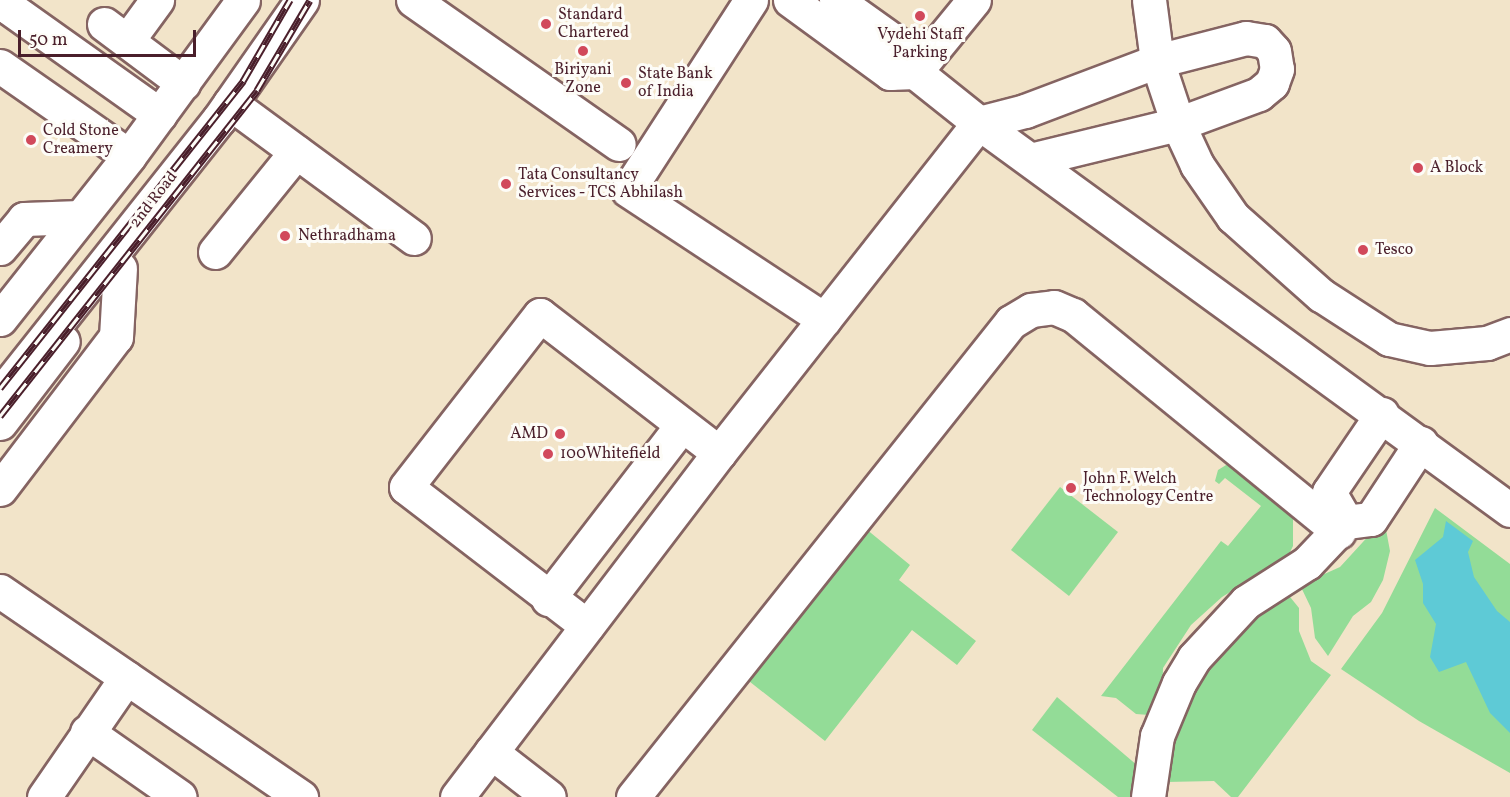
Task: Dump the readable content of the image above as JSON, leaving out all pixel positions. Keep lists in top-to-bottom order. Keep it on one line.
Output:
{"streets":{"street":["2nd Road"]},"places":["Vydehi Staff Parking","Standard Chartered","Biriyani Zone","State Bank of India","Cold Stone Creamery","A Block","Tata Consultancy Services - TCS Abhilash","Nethradhama","Tesco","AMD","100Whitefield","John F. Welch Technology Centre"],"scale_bar":"50 m"}
